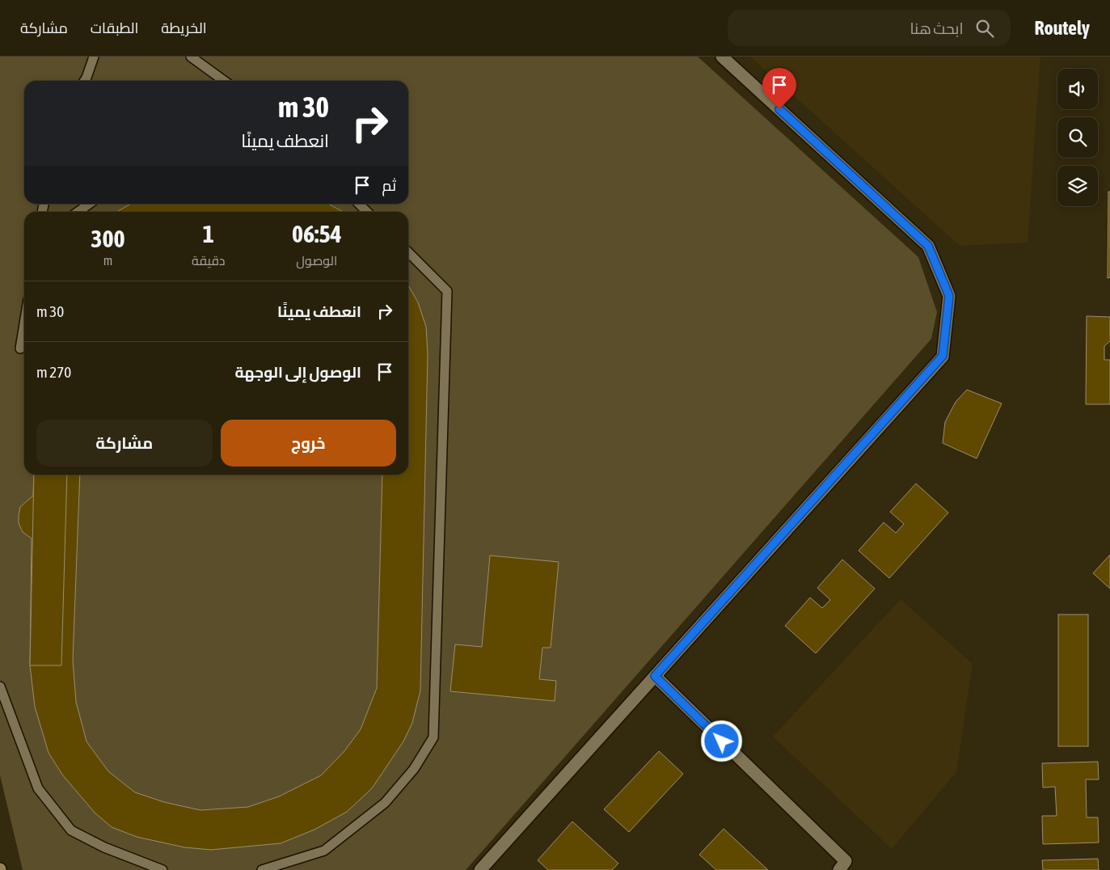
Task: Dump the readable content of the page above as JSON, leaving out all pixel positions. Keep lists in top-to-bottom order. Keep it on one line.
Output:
{"page":{"header":"Routely","search":"ابحث هنا","nav":["الخريطة","الطبقات","مشاركة"],"turn":["30 m","انعطف يمينًا"],"then":"ثم","eta":["06:54","الوصول","1","دقيقة","300","m"],"list":[{"name":"انعطف يمينًا","value":"30 m"},{"name":"الوصول إلى الوجهة","value":"270 m"}],"buttons":["خروج","مشاركة"]}}
